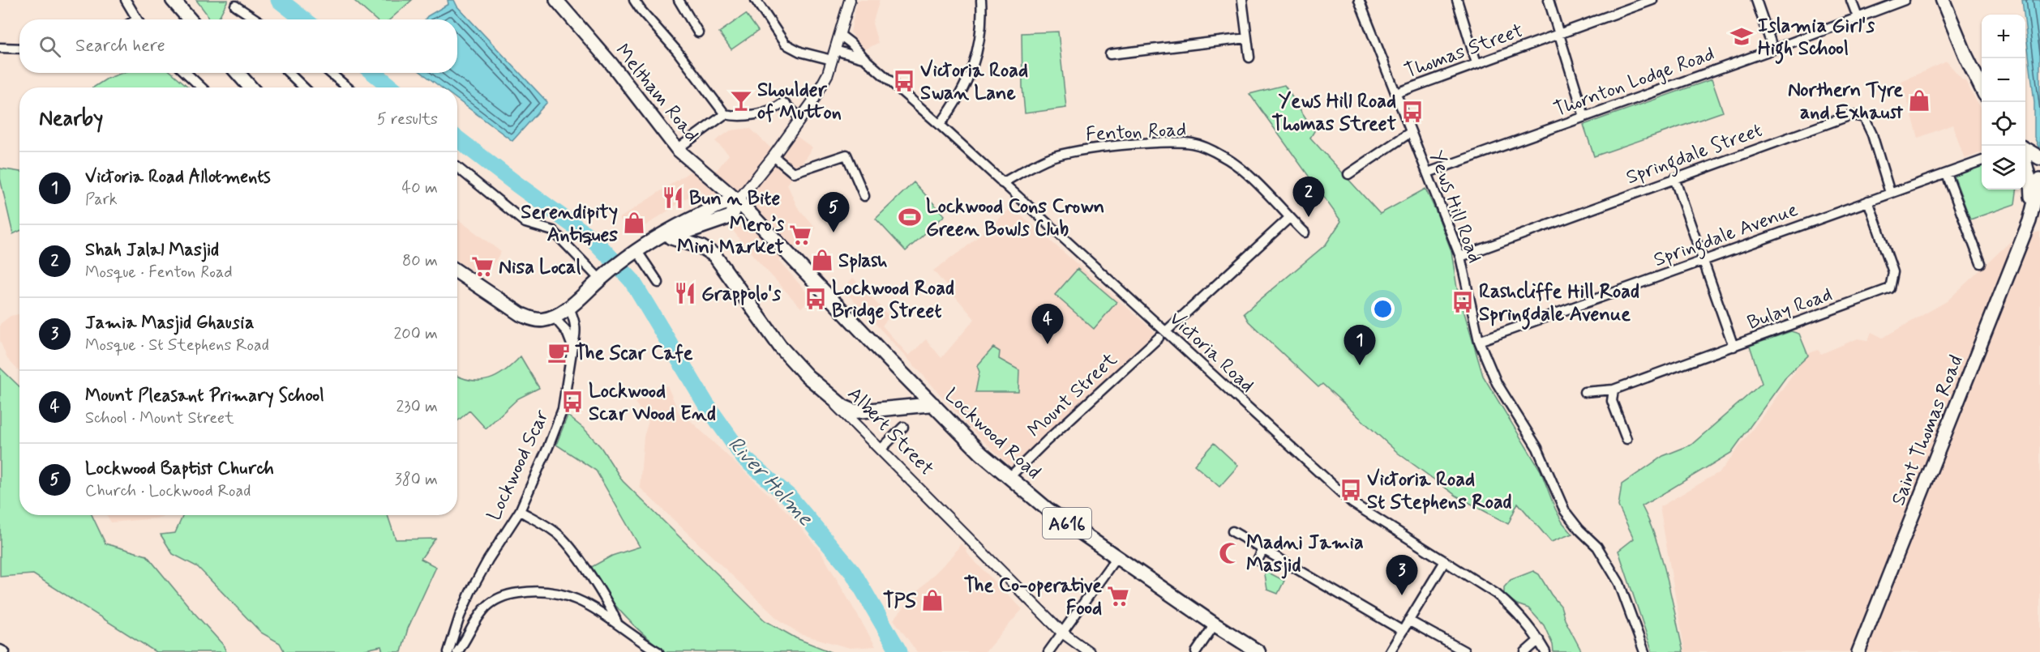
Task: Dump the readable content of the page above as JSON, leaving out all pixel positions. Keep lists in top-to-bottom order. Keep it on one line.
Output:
{"streets":{"main road":["Meltham Road","Saint Thomas Road","Albert Street","Lockwood Road","A616"],"street":["Thomas Street","Thornton Lodge Road","Fenton Road","Springdale Street","Yews Hill Road","Springdale Avenue","Bulay Road","Victoria Road","Mount Street","Lockwood Scar"]},"crossings":[["Thomas Street","Yews Hill Road"],["Thornton Lodge Road","Yews Hill Road"],["Meltham Road","Lockwood Road"],["Fenton Road","Victoria Road"],["Springdale Street","Yews Hill Road"],["Springdale Street","Springdale Avenue"],["Yews Hill Road","Springdale Avenue"],["Springdale Avenue","Bulay Road"],["Mount Street","Lockwood Road"]],"water":["River Holme"],"places":{"school or university":["Islamia Girl's High School"],"bus stop":["Victoria Road Swan Lane","Yews Hill Road Thomas Street","Lockwood Road Bridge Street","Rashcliffe Hill Road Springdale Avenue","Lockwood Scar Wood End","Victoria Road St Stephens Road"],"bar":["Shoulder of Mutton"],"shop":["Northern Tyre and Exhaust","Serendipity Antiques","Splash","TPS"],"restaurant":["Bun n Bite","Grappolo's"],"sports":["Lockwood Cons Crown Green Bowls Club"],"supermarket":["Mero’s Mini Market","Nisa Local","The Co-operative Food"],"cafe":["The Scar Cafe"],"mosque":["Madni Jamia Masjid"]},"page":{"map_buttons":["+","−"],"search":"Search here","heading":["Nearby","5 results"],"list":[{"mark":"1","name":"Victoria Road Allotments","note":"Park","value":"40 m"},{"mark":"2","name":"Shah Jalal Masjid","note":"Mosque · Fenton Road","value":"80 m"},{"mark":"3","name":"Jamia Masjid Ghausia","note":"Mosque · St Stephens Road","value":"200 m"},{"mark":"4","name":"Mount Pleasant Primary School","note":"School · Mount Street","value":"230 m"},{"mark":"5","name":"Lockwood Baptist Church","note":"Church · Lockwood Road","value":"380 m"}],"pins":["2","5","4","1","3"]}}
